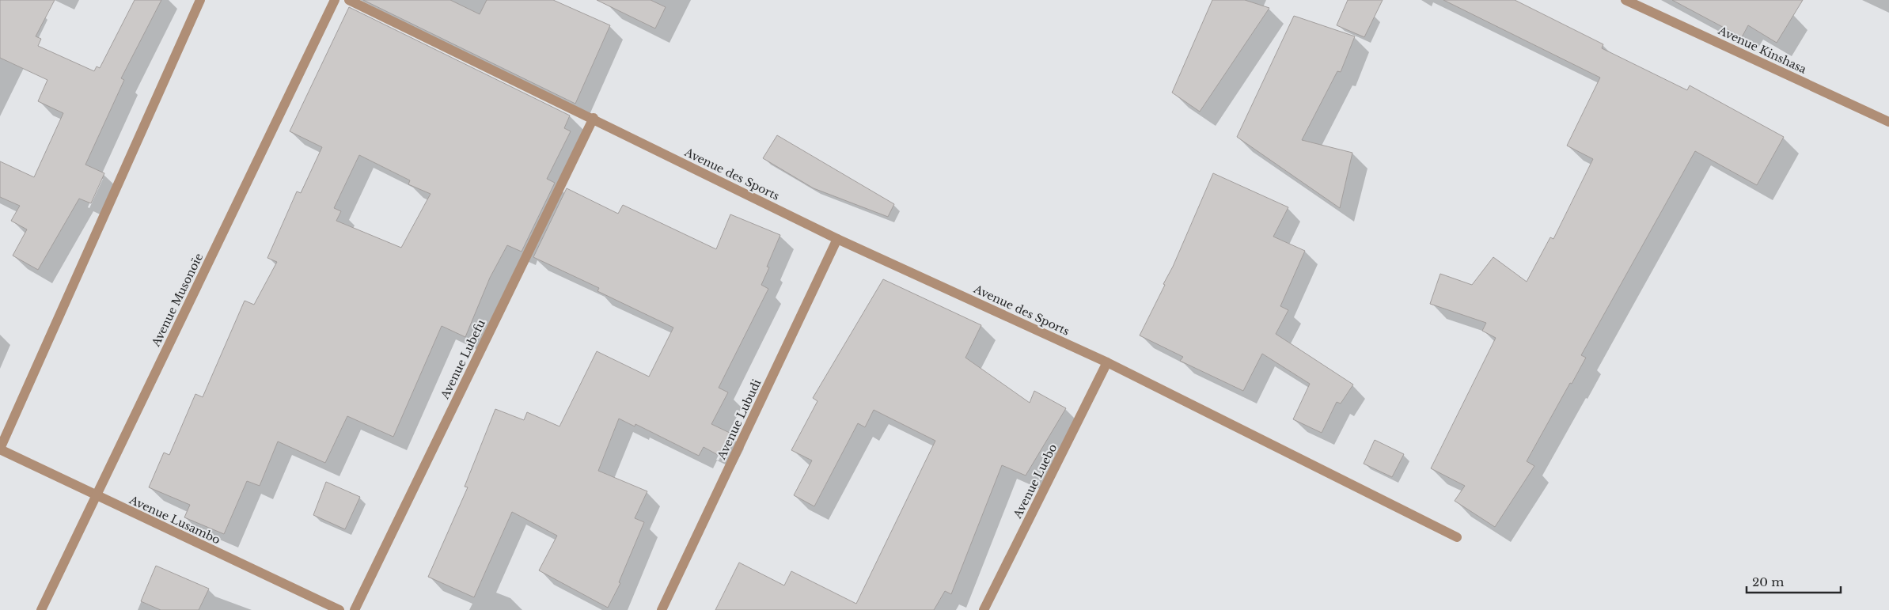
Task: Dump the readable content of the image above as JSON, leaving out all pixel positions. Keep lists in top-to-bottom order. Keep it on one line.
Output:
{"streets":{"street":["Avenue Kinshasa","Avenue des Sports","Avenue Musonoïe","Avenue Lubefu","Avenue Lubudi","Avenue Luebo","Avenue Lusambo"]},"crossings":[["Avenue des Sports","Avenue Lubefu"],["Avenue des Sports","Avenue Lubudi"],["Avenue des Sports","Avenue Luebo"],["Avenue Musonoïe","Avenue Lusambo"]],"scale_bar":"20 m"}
